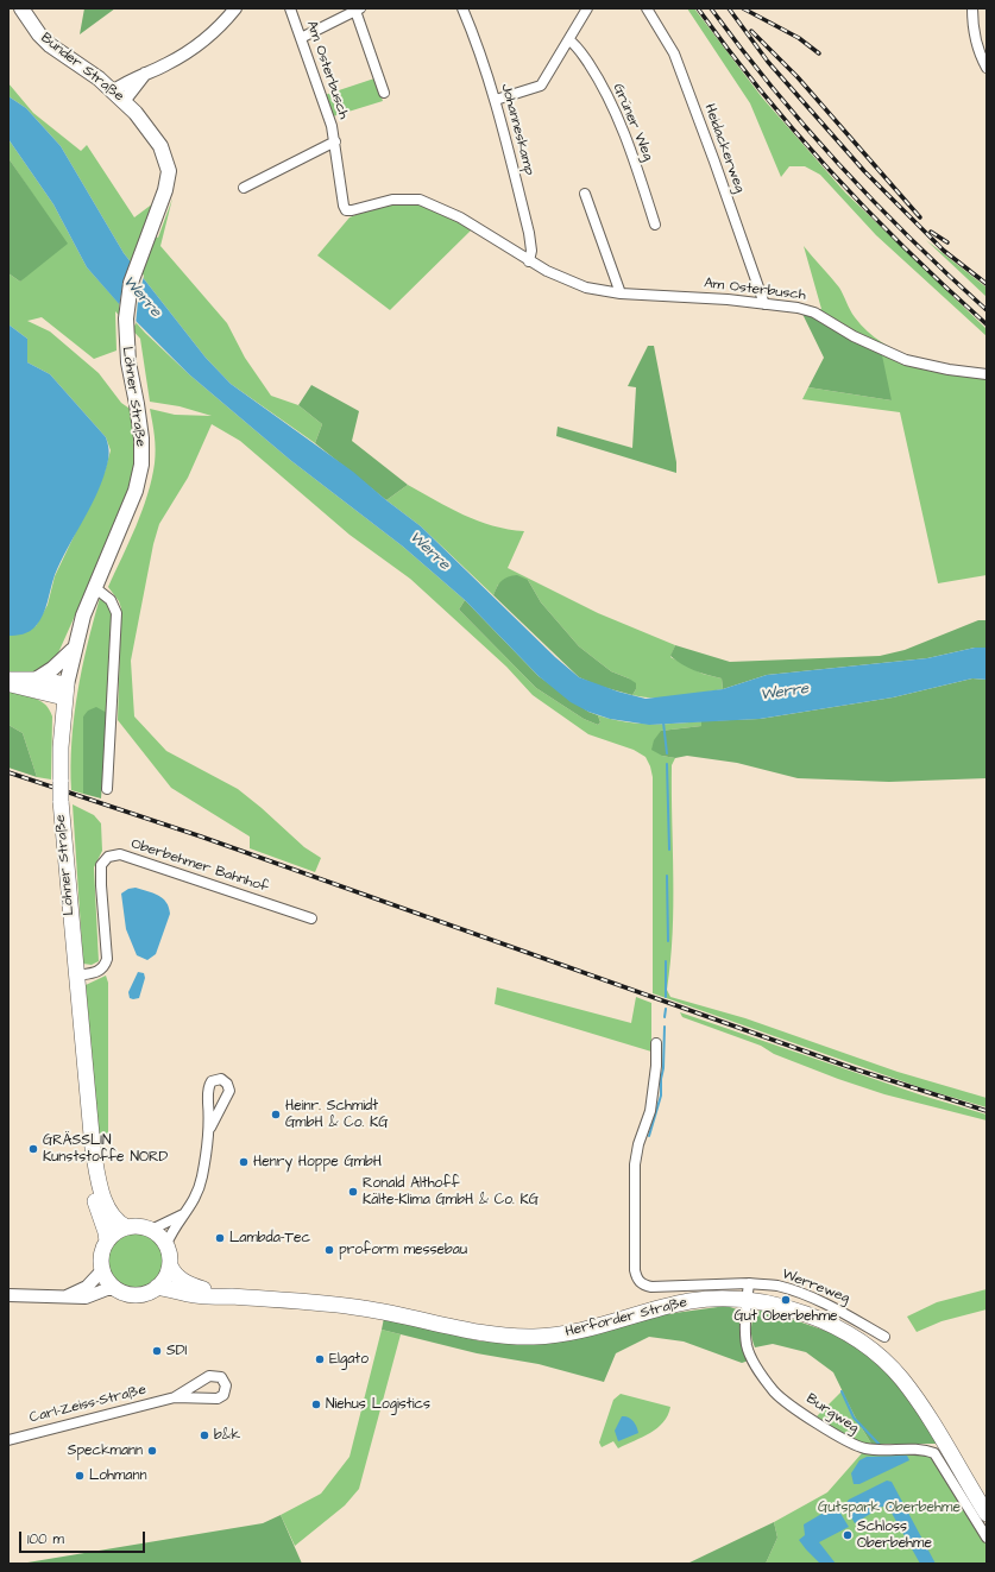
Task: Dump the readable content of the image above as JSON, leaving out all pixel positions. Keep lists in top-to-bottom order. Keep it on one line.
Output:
{"streets":{"main road":["Bünder Straße","Löhner Straße","Herforder Straße"],"street":["Am Osterbusch","Grüner Weg","Johanneskamp","Heidackerweg","Oberbehmer Bahnhof","Werreweg","Carl-Zeiss-Straße","Burgweg"]},"crossings":[["Bünder Straße","Löhner Straße"],["Am Osterbusch","Johanneskamp"],["Am Osterbusch","Heidackerweg"],["Löhner Straße","Oberbehmer Bahnhof"],["Löhner Straße","Herforder Straße"],["Herforder Straße","Burgweg"]],"water":["Werre"],"parks":["Gutspark Oberbehme"],"places":["Heinr. Schmidt GmbH & Co. KG","GRÄSSLIN Kunststoffe NORD","Henry Hoppe GmbH","Ronald Althoff Kälte-Klima GmbH & Co. KG","Lambda-Tec","proform messebau","Gut Oberbehme","SDI","Elgato","Niehus Logistics","b&k","Speckmann","Lohmann","Schloss Oberbehme"],"scale_bar":"100 m"}
